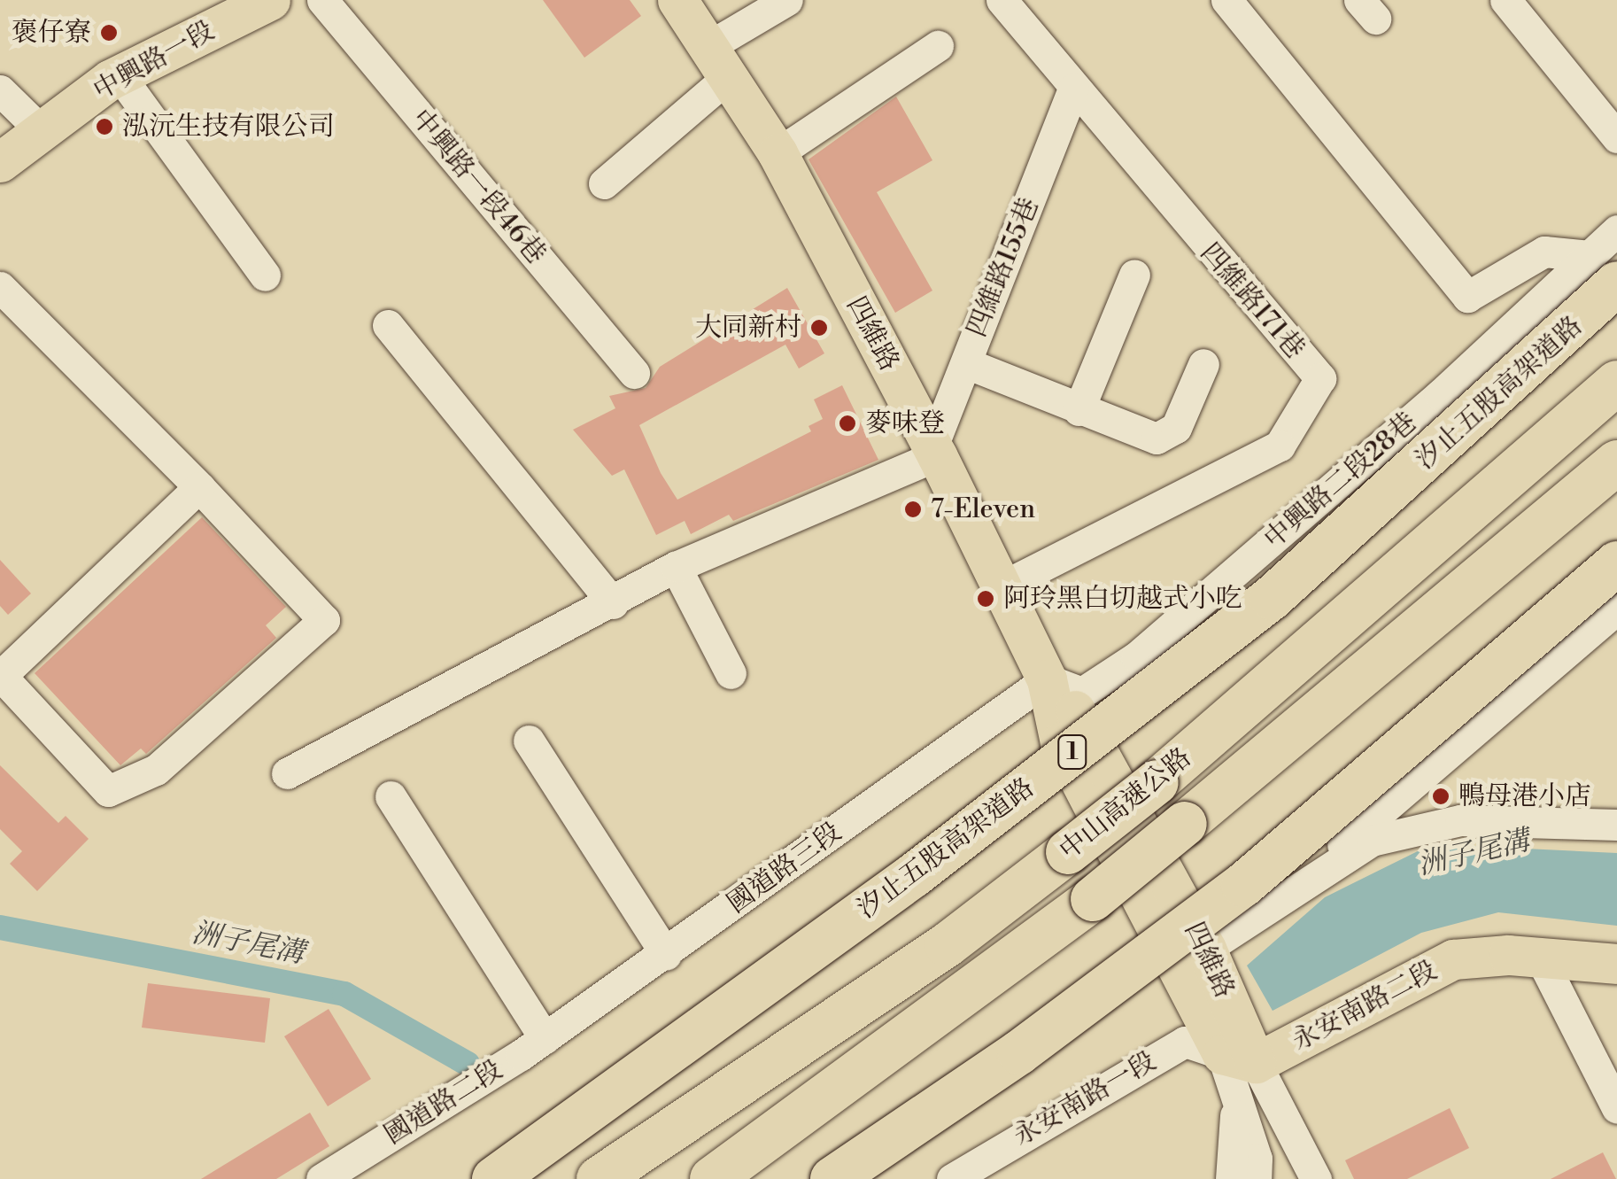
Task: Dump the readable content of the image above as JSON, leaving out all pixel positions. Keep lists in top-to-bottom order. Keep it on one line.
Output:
{"streets":{"highway":["汐止五股高架道路","1","中山高速公路"],"main road":["中興路一段","四維路","永安南路二段"],"street":["中興路一段46巷","四維路155巷","四維路171巷","中興路二段28巷","國道路三段","永安南路一段","國道路二段"]},"crossings":[["四維路155巷","四維路171巷"],["四維路155巷","四維路"],["四維路171巷","四維路"],["四維路","中興路二段28巷"],["四維路","國道路三段"],["四維路","永安南路二段"],["四維路","永安南路一段"],["汐止五股高架道路","中興路二段28巷"],["中興路二段28巷","國道路三段"],["國道路三段","國道路二段"],["永安南路二段","永安南路一段"]],"water":["洲子尾溝"],"places":["褒仔寮","泓沅生技有限公司","大同新村","麥味登","7-Eleven","阿玲黑白切越式小吃","鴨母港小店"]}
